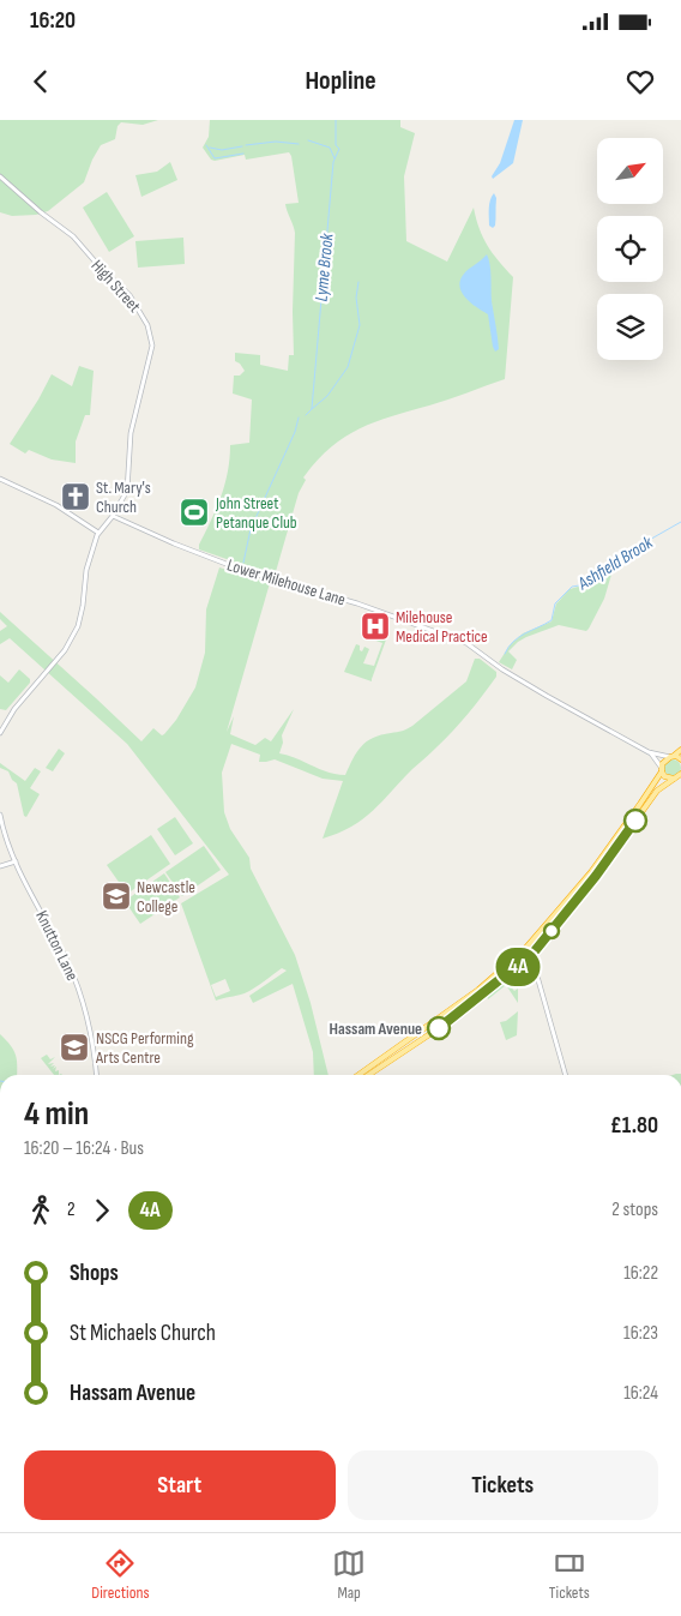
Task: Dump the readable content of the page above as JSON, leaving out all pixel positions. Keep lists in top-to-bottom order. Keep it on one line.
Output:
{"streets":{"main road":["High Street","Lower Milehouse Lane","Knutton Lane"]},"crossings":[["High Street","Lower Milehouse Lane"]],"water":["Lyme Brook","Ashfield Brook"],"places":{"church":["St. Mary's Church"],"sports":["John Street Petanque Club"],"hospital":["Milehouse Medical Practice"],"school or university":["Newcastle College","NSCG Performing Arts Centre"],"other":["Hassam Avenue"]},"lines":["bus line 4A"],"north":"top right","page":{"status":"16:20","header":"Hopline","on_map":"4A","heading":["4 min","16:20 – 16:24 · Bus","£1.80"],"legs":["2","4A","2 stops"],"list":[{"name":"Shops","value":"16:22"},{"name":"St Michaels Church","value":"16:23"},{"name":"Hassam Avenue","value":"16:24"}],"buttons":["Start","Tickets"],"tabs":["Directions","Map","Tickets"]}}
